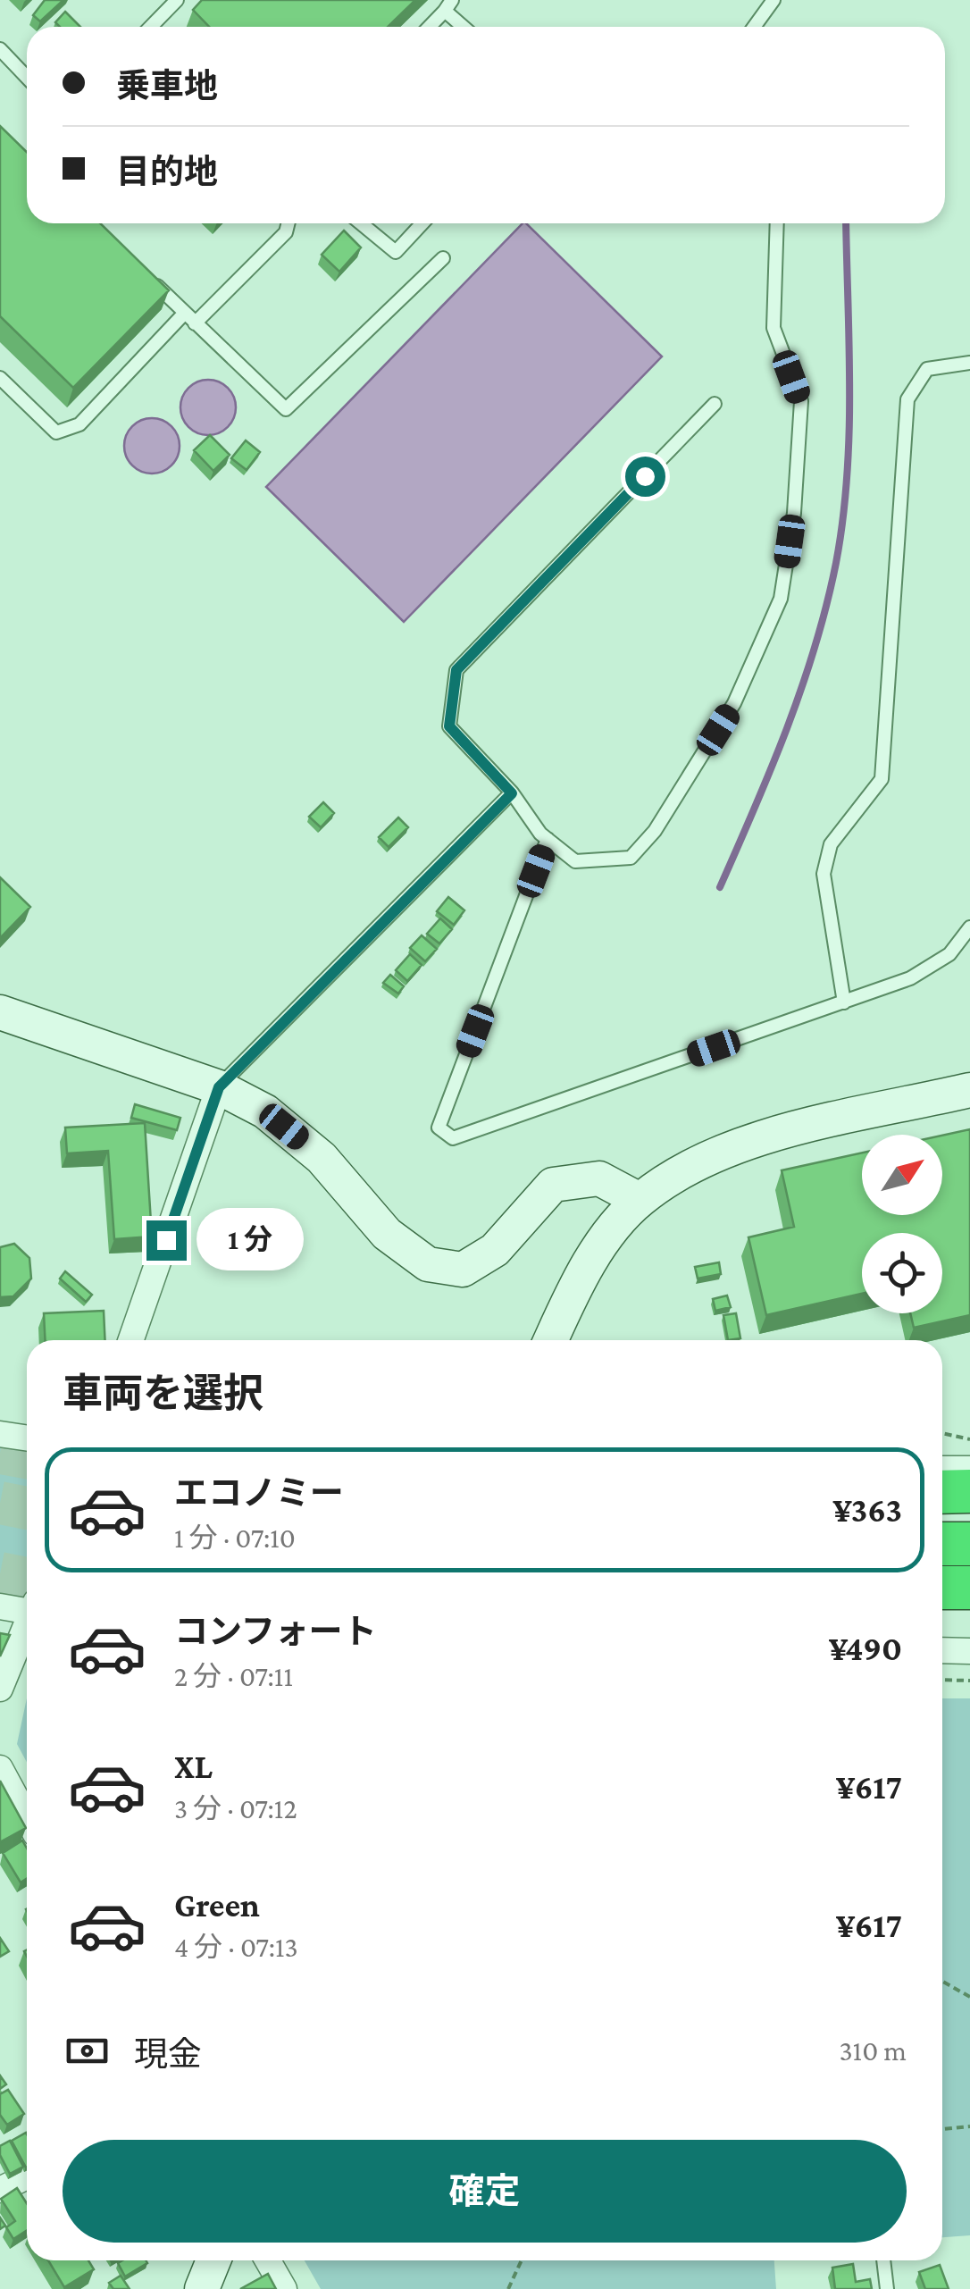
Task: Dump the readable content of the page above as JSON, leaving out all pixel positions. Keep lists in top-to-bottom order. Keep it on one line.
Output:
{"north":"top right","page":{"banner":["乗車地","目的地"],"bubble":"1 分","heading":"車両を選択","list":[{"name":"エコノミー","note":"1 分 · 07:10","value":"¥363"},{"name":"コンフォート","note":"2 分 · 07:11","value":"¥490"},{"name":"XL","note":"3 分 · 07:12","value":"¥617"},{"name":"Green","note":"4 分 · 07:13","value":"¥617"}],"pay":["現金","310 m"],"buttons":"確定"}}
